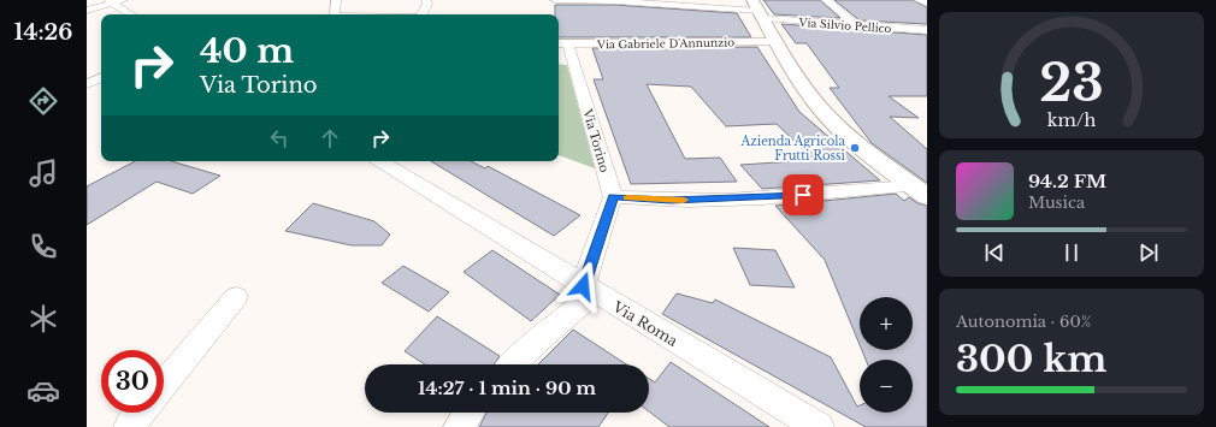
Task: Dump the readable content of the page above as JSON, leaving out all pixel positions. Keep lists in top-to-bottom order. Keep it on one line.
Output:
{"streets":{"street":["Via Silvio Pellico","Via Gabriele D'Annunzio","Via Torino","Via Roma"]},"crossings":[["Via Gabriele D'Annunzio","Via Torino"]],"places":["Azienda Agricola Frutti Rossi"],"page":{"tabs":"14:26","turn":["40 m","Via Torino"],"song":["94.2 FM","Musica"],"tile":["Autonomia · 60%","300 km"],"map_buttons":["+","−"],"limit":"30","trip":"14:27 · 1 min · 90 m","gauge":["23","km/h"]}}
